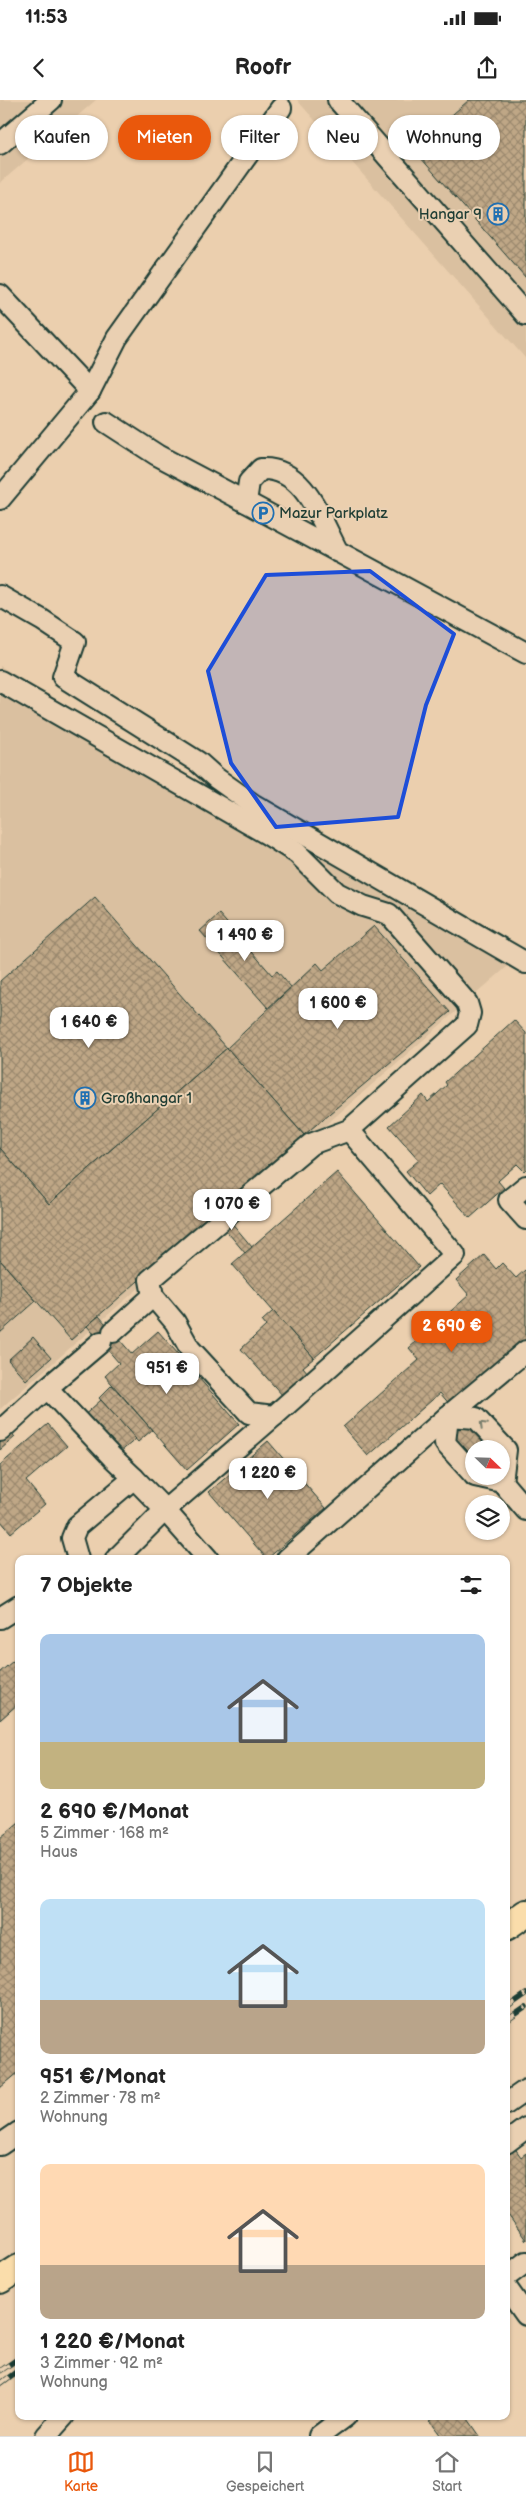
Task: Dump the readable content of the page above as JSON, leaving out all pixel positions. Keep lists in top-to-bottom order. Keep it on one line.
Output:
{"places":{"building":["Hangar 9","Großhangar 1"],"parking":["Mazur Parkplatz"]},"north":"bottom right","page":{"status":"11:53","header":"Roofr","chip":["Kaufen","Mieten","Filter","Neu","Wohnung"],"price":["1 490 €","1 600 €","1 640 €","1 070 €","2 690 €","951 €","1 220 €"],"heading":"7 Objekte","list":[{"name":"2 690 €/Monat","note":"5 Zimmer · 168 m² · Haus"},{"name":"951 €/Monat","note":"2 Zimmer · 78 m² · Wohnung"},{"name":"1 220 €/Monat","note":"3 Zimmer · 92 m² · Wohnung"}],"tabs":["Karte","Gespeichert","Start"]}}
